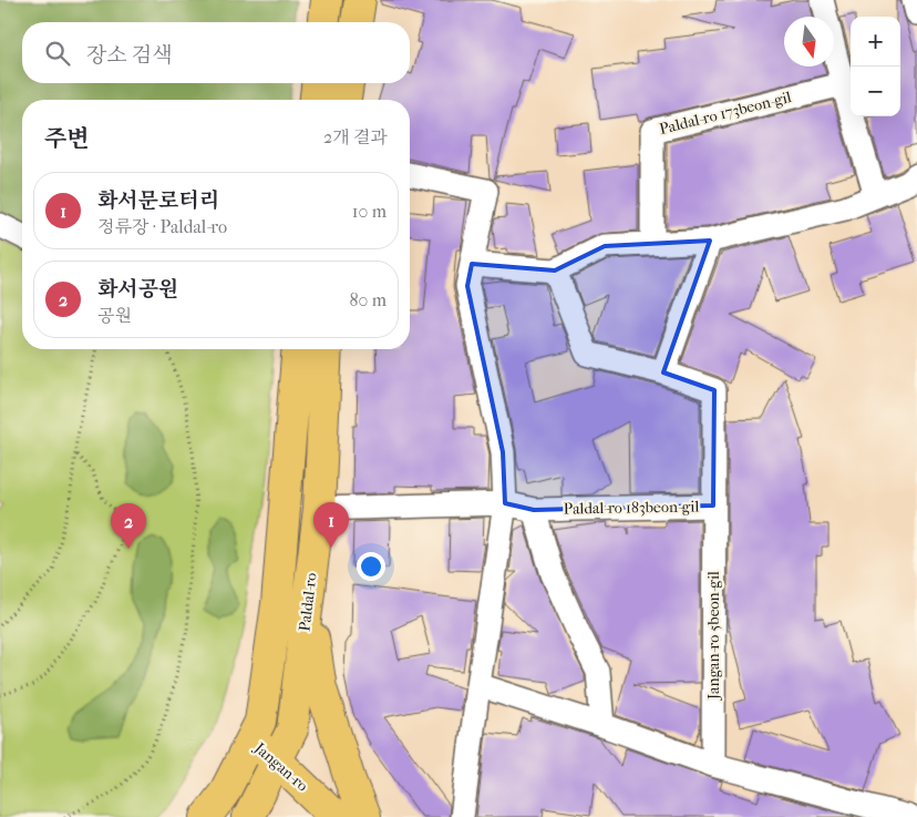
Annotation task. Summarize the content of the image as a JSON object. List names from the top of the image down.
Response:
{
  "streets": {
    "main road": ["Paldal-ro", "Jangan-ro"],
    "street": ["Paldal-ro 173beon-gil", "Paldal-ro 183beon-gil", "Jangan-ro 5beon-gil"]
  },
  "crossings": [
    ["Paldal-ro 183beon-gil", "Paldal-ro"],
    ["Paldal-ro 183beon-gil", "Jangan-ro 5beon-gil"],
    ["Paldal-ro", "Jangan-ro"]
  ],
  "north": "bottom",
  "page": {
    "map_buttons": ["+", "−"],
    "search": "장소 검색",
    "heading": ["주변", "2개 결과"],
    "list": [
      {
        "mark": "1",
        "name": "화서문로터리",
        "note": "정류장 · Paldal-ro",
        "value": "10 m"
      },
      {
        "mark": "2",
        "name": "화서공원",
        "note": "공원",
        "value": "80 m"
      }
    ],
    "pins": ["1", "2"]
  }
}
